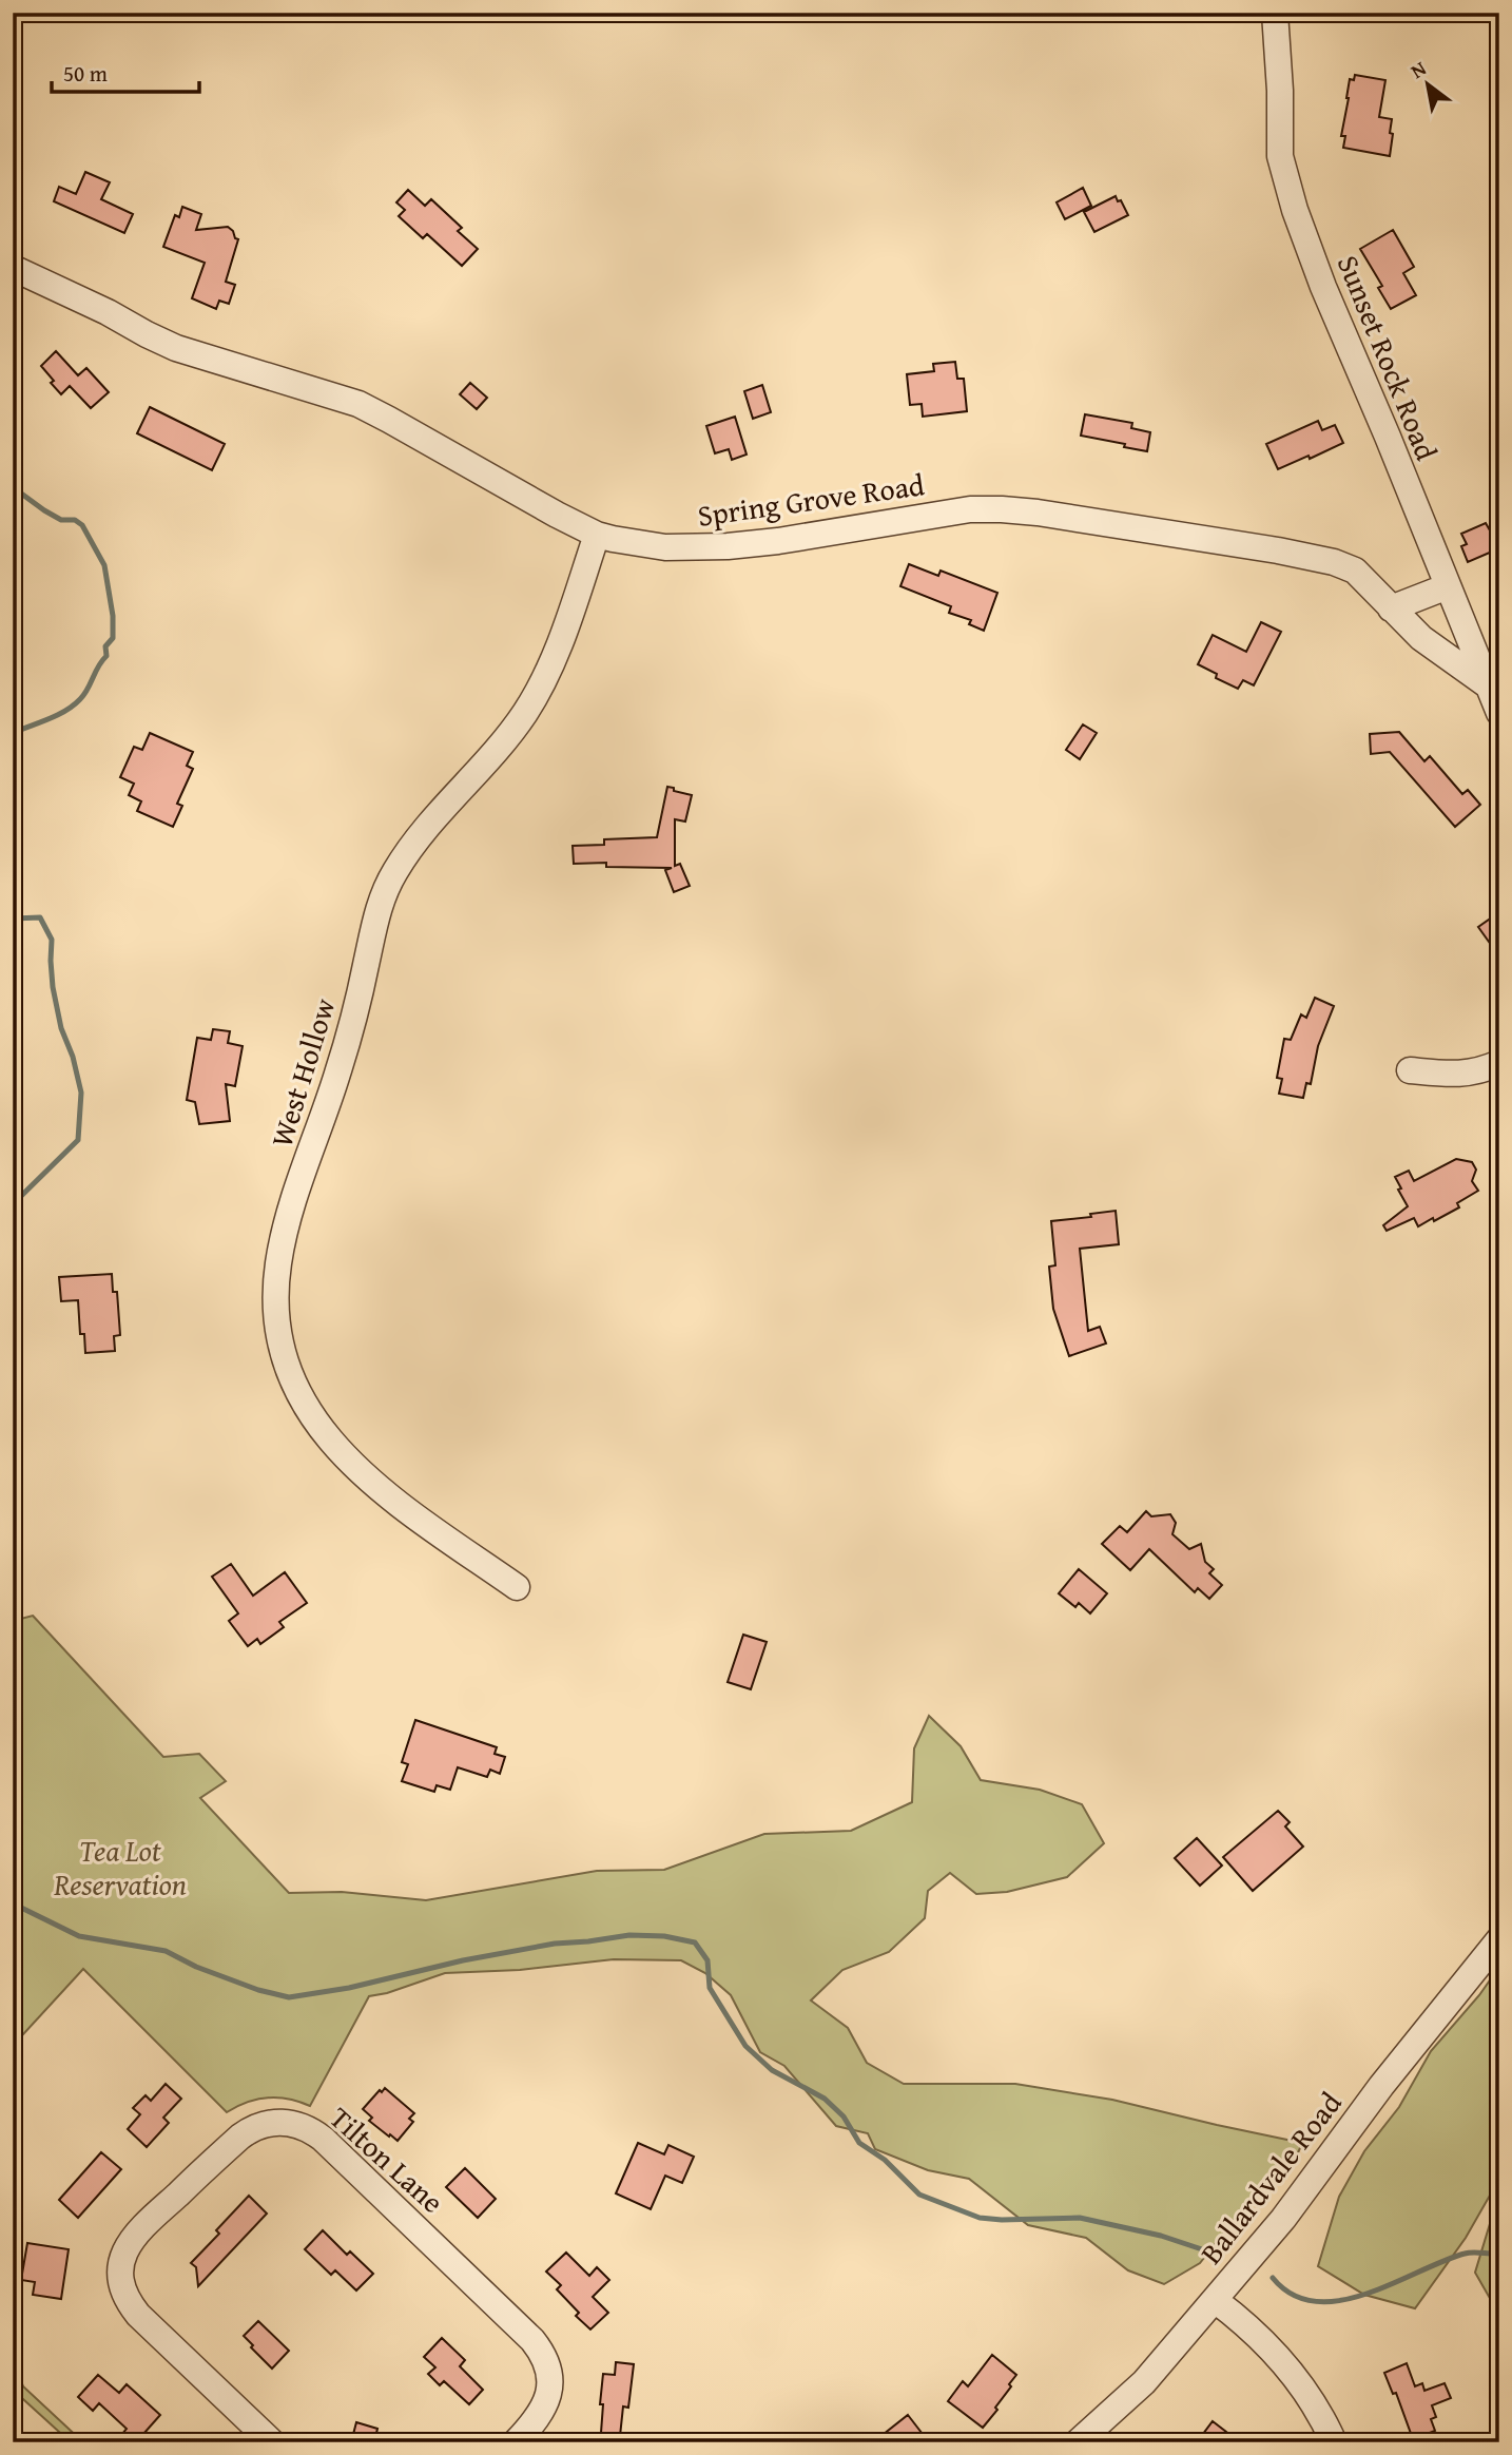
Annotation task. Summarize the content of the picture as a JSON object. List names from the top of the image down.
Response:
{
  "streets": {
    "street": [
      "Sunset Rock Road",
      "Spring Grove Road",
      "West Hollow",
      "Tilton Lane",
      "Ballardvale Road"
    ]
  },
  "crossings": [
    ["Sunset Rock Road", "Spring Grove Road"],
    ["Spring Grove Road", "West Hollow"]
  ],
  "parks": ["Tea Lot Reservation"],
  "scale_bar": "50 m",
  "north": "top left"
}
